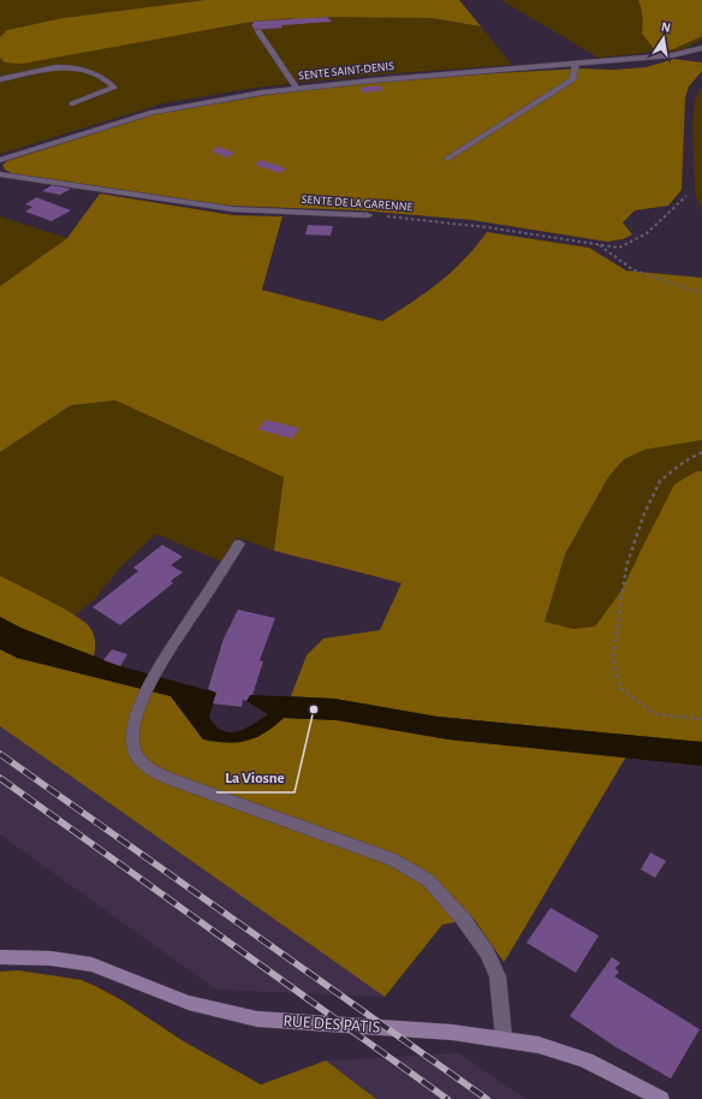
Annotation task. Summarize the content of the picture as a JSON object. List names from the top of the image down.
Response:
{
  "streets": {
    "main road": ["RUE DES PATIS"],
    "street": ["SENTE SAINT-DENIS", "SENTE DE LA GARENNE"]
  },
  "places": ["La Viosne"],
  "north": "top"
}
